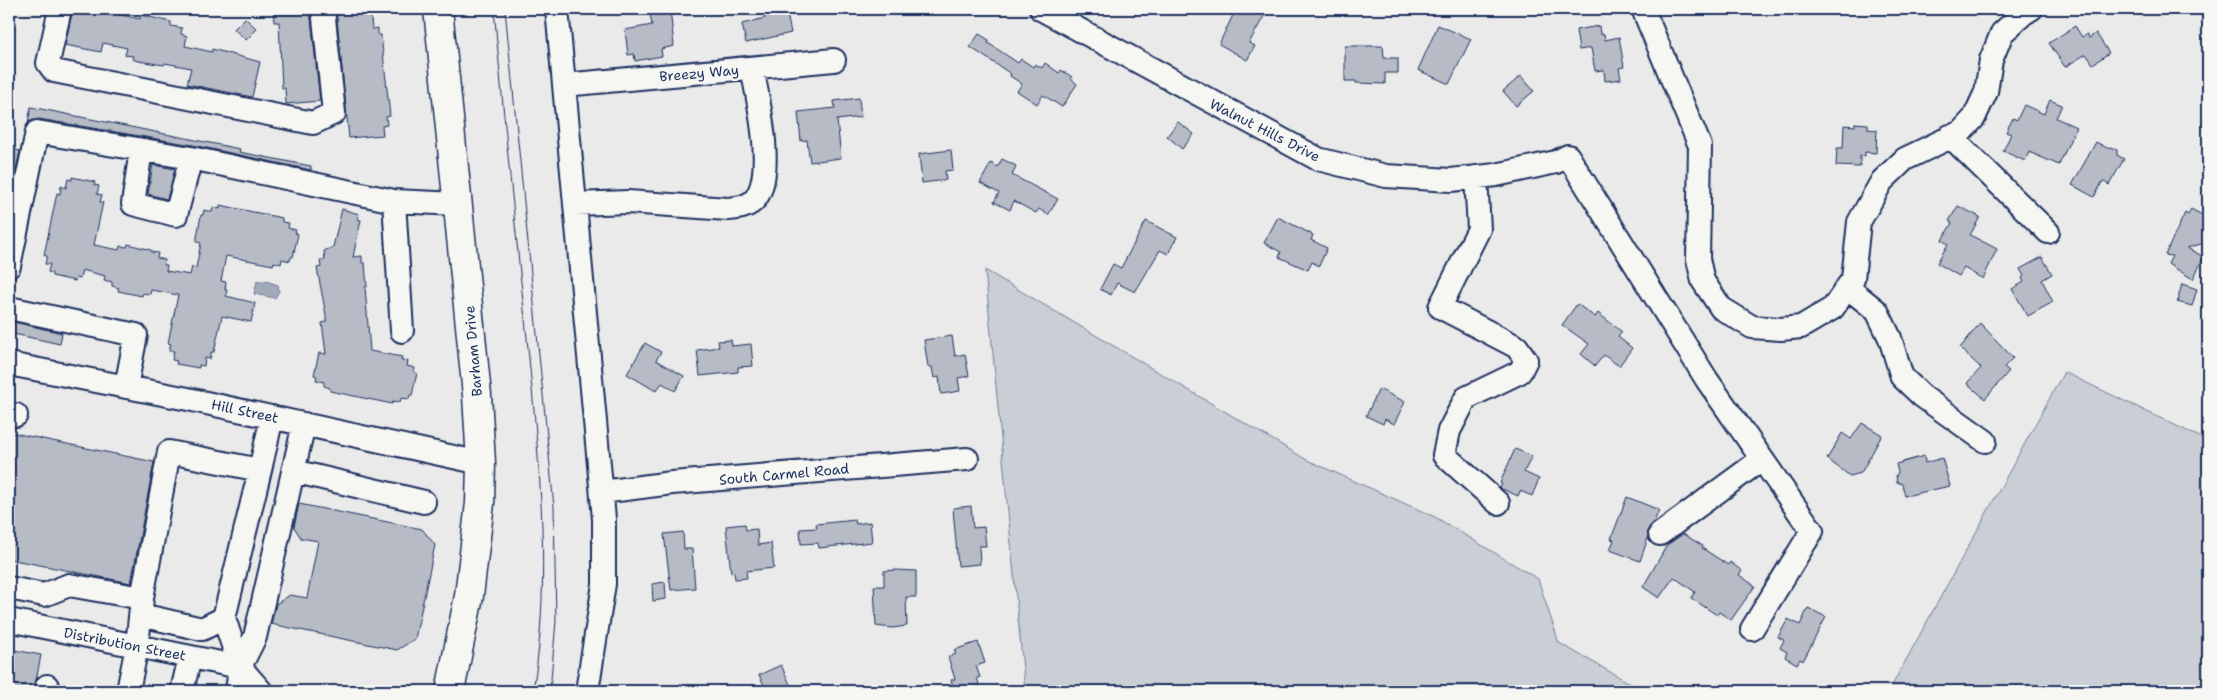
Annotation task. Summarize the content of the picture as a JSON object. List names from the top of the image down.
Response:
{
  "streets": {
    "main road": ["Barham Drive"],
    "street": [
      "Breezy Way",
      "Walnut Hills Drive",
      "Hill Street",
      "South Carmel Road",
      "Distribution Street"
    ]
  },
  "crossings": [
    ["Barham Drive", "Hill Street"]
  ]
}
